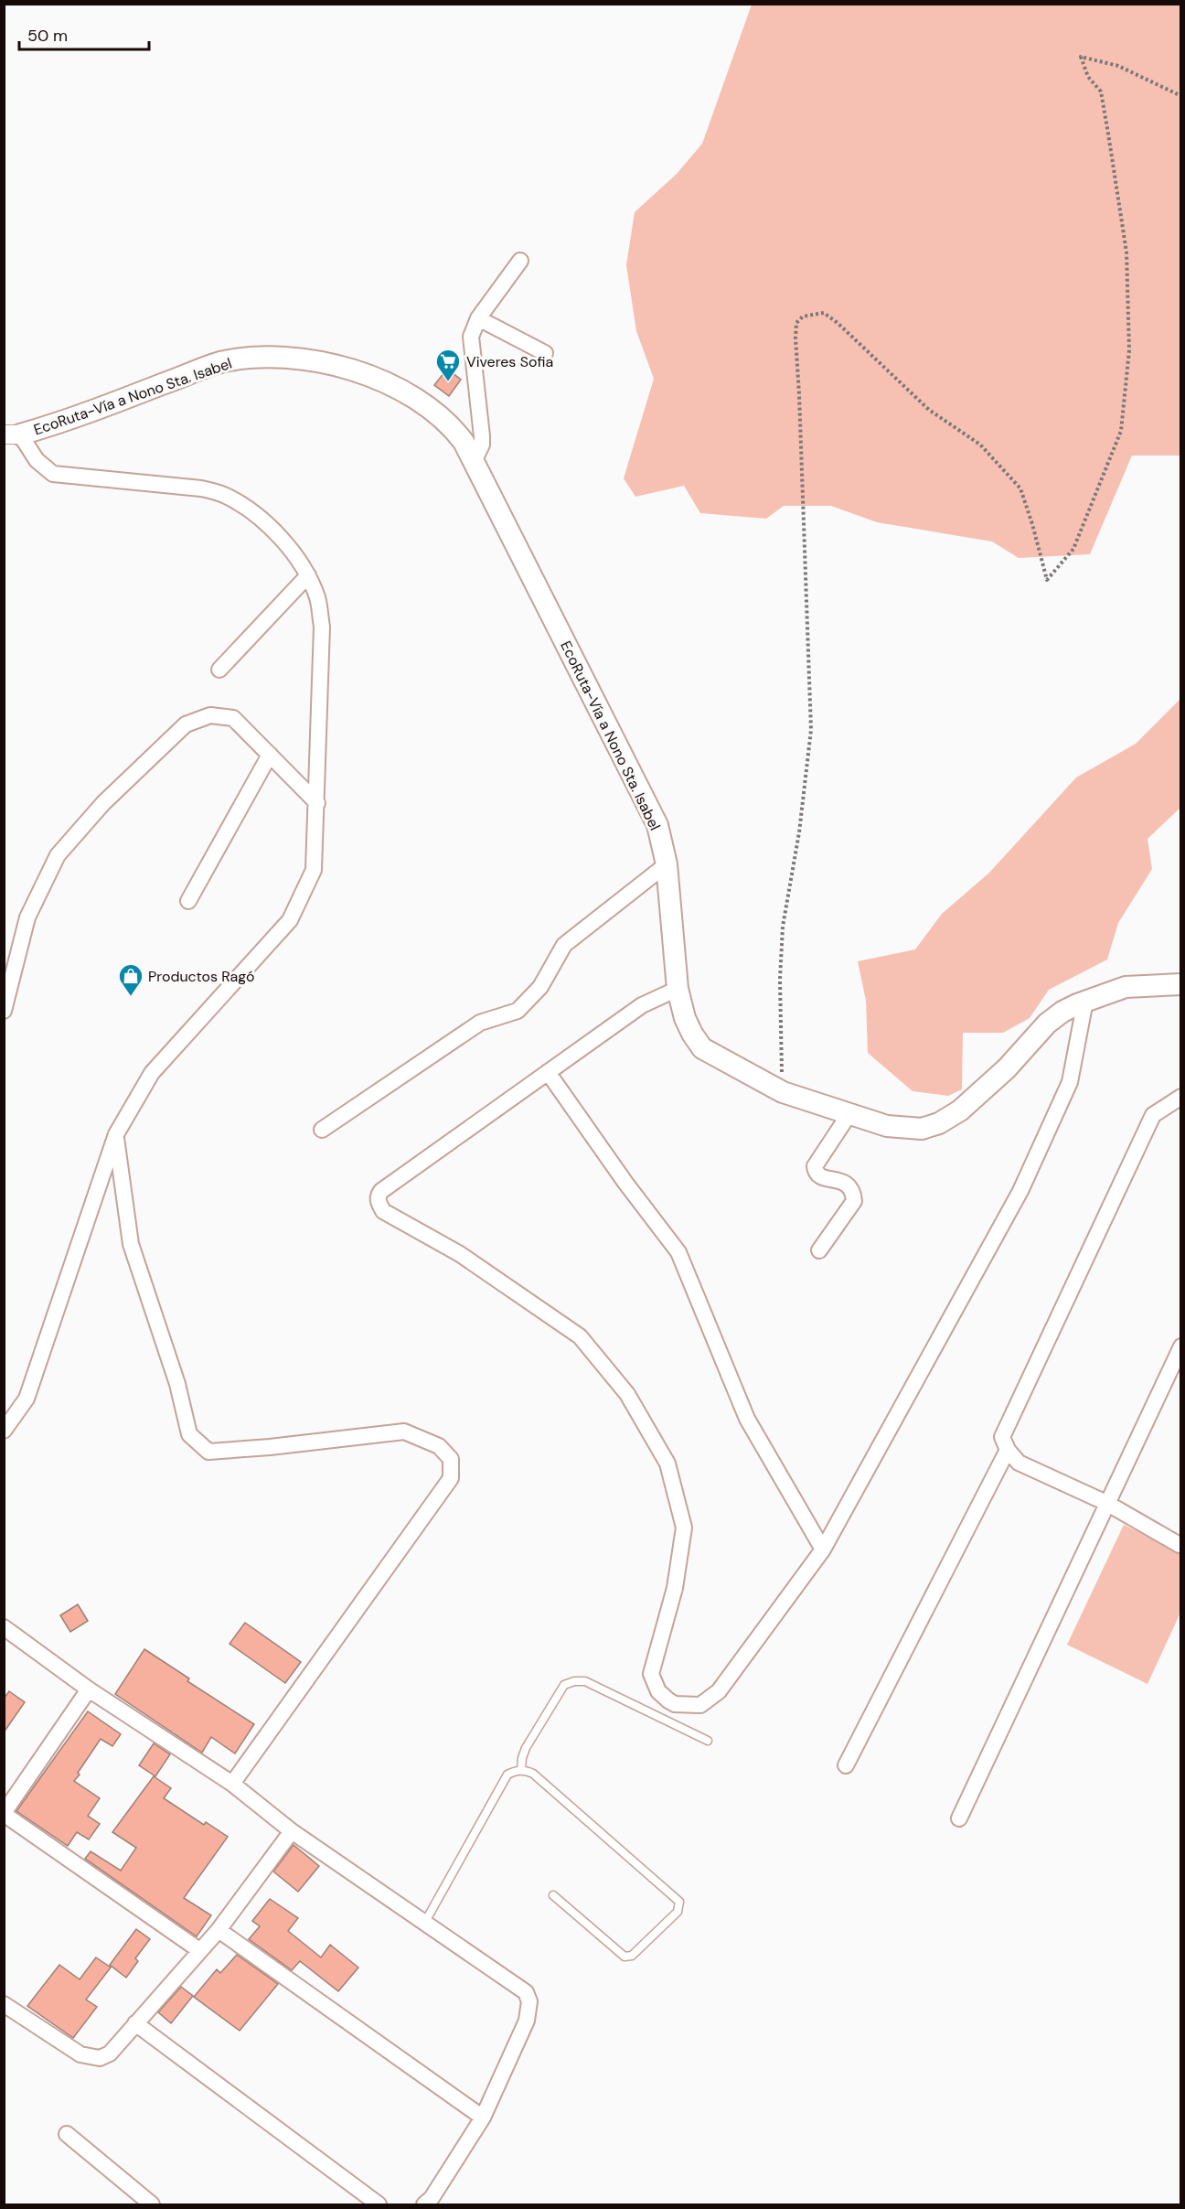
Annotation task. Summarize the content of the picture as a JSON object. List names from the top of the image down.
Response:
{
  "streets": {
    "main road": ["EcoRuta-Vía a Nono Sta. Isabel"]
  },
  "places": {
    "supermarket": ["Viveres Sofia"],
    "shop": ["Productos Ragó"]
  },
  "scale_bar": "50 m"
}
